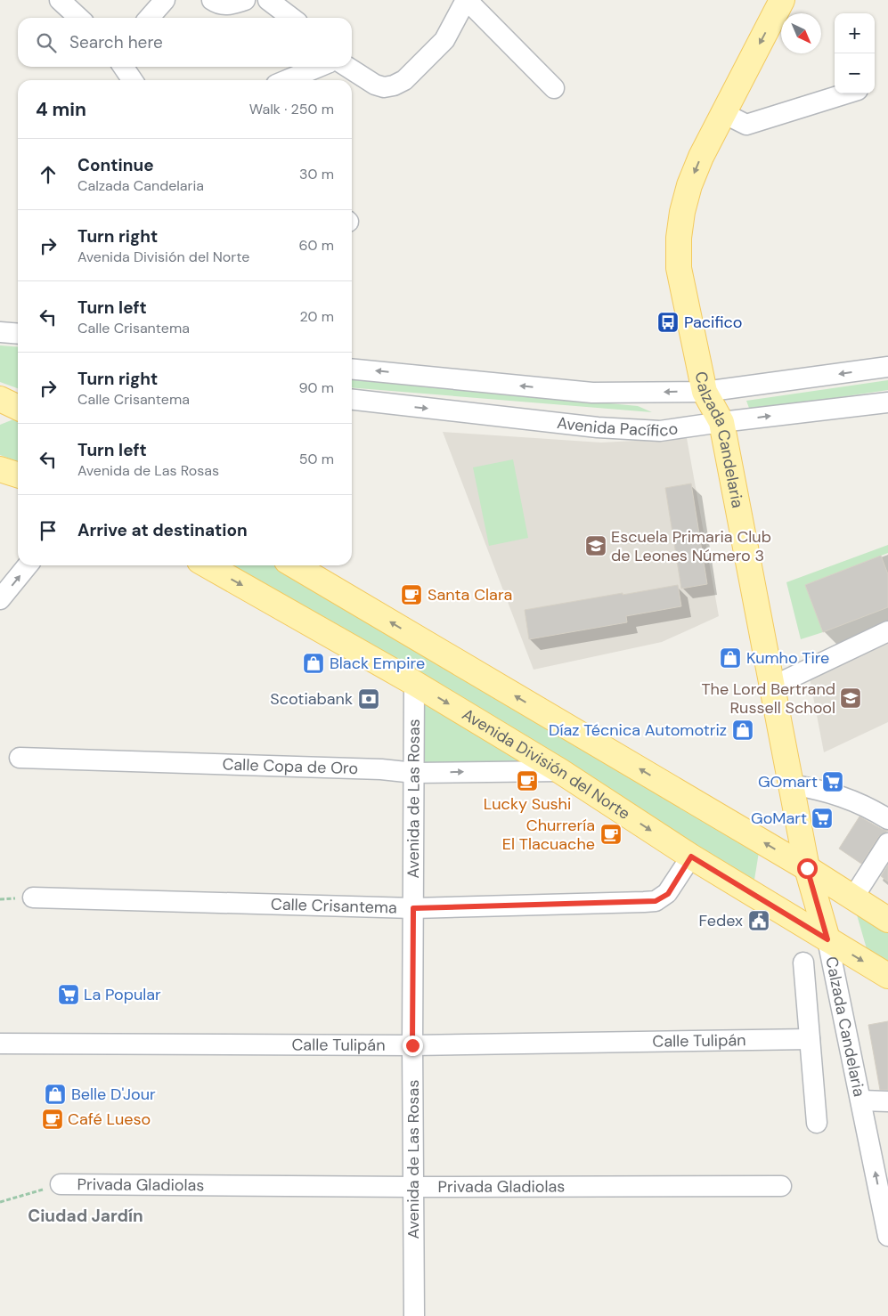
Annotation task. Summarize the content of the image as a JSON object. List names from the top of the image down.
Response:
{
  "streets": {
    "main road": ["Calzada Candelaria", "Avenida División del Norte"],
    "street": [
      "Avenida Pacífico",
      "Calle Copa de Oro",
      "Avenida de Las Rosas",
      "Calle Crisantema",
      "Calle Tulipán",
      "Privada Gladiolas"
    ]
  },
  "crossings": [
    ["Avenida Pacífico", "Calzada Candelaria"],
    ["Calzada Candelaria", "Avenida División del Norte"],
    ["Avenida División del Norte", "Calle Copa de Oro"],
    ["Avenida División del Norte", "Avenida de Las Rosas"],
    ["Avenida División del Norte", "Calle Crisantema"],
    ["Calle Copa de Oro", "Avenida de Las Rosas"],
    ["Avenida de Las Rosas", "Calle Crisantema"],
    ["Avenida de Las Rosas", "Calle Tulipán"],
    ["Avenida de Las Rosas", "Privada Gladiolas"]
  ],
  "districts": ["Ciudad Jardín"],
  "places": {
    "bus stop": ["Pacifico"],
    "school or university": ["Escuela Primaria Club de Leones Número 3", "The Lord Bertrand Russell School"],
    "cafe": [
      "Santa Clara",
      "Lucky Sushi",
      "Churrería El Tlacuache",
      "Café Lueso"
    ],
    "shop": [
      "Kumho Tire",
      "Black Empire",
      "Díaz Técnica Automotriz",
      "Belle D'Jour"
    ],
    "bank": ["Scotiabank"],
    "supermarket": ["GOmart", "GoMart", "La Popular"],
    "public building": ["Fedex"]
  },
  "north": "bottom right",
  "page": {
    "map_buttons": ["+", "−"],
    "search": "Search here",
    "heading": ["4 min", "Walk · 250 m"],
    "list": [
      ["Continue", "Calzada Candelaria", "30 m"],
      ["Turn right", "Avenida División del Norte", "60 m"],
      ["Turn left", "Calle Crisantema", "20 m"],
      ["Turn right", "Calle Crisantema", "90 m"],
      ["Turn left", "Avenida de Las Rosas", "50 m"],
      "Arrive at destination"
    ]
  }
}
